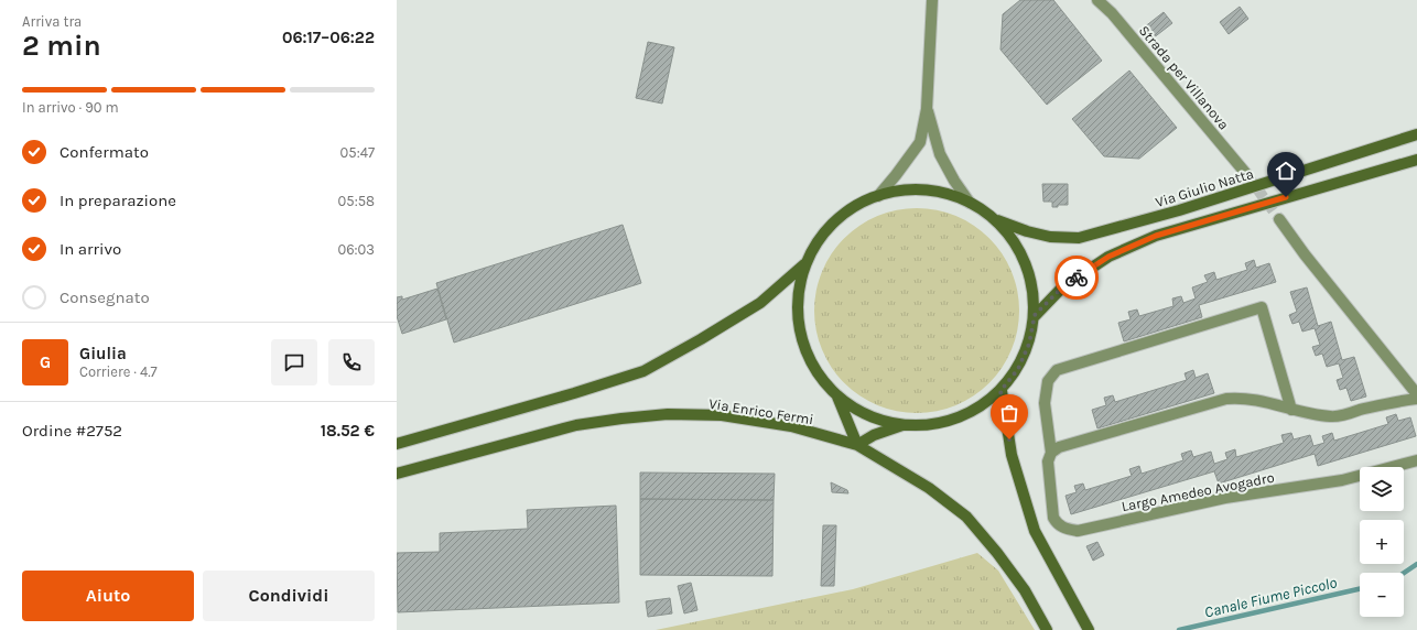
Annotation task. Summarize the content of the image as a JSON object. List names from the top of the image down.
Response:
{
  "streets": {
    "main road": ["Via Giulio Natta", "Via Enrico Fermi"],
    "street": ["Strada per Villanova", "Largo Amedeo Avogadro"]
  },
  "water": ["Canale Fiume Piccolo"],
  "page": {
    "heading": ["2 min", "Arriva tra", "06:17–06:22"],
    "panel": [
      "Giulia",
      "Corriere · 4.7",
      "Ordine #2752",
      "18.52 €"
    ],
    "bar": "In arrivo · 90 m",
    "list": [
      ["Confermato", "05:47"],
      ["In preparazione", "05:58"],
      ["In arrivo", "06:03"],
      "Consegnato"
    ],
    "round": "G",
    "map_buttons": ["+", "−"],
    "buttons": ["Aiuto", "Condividi"]
  }
}
